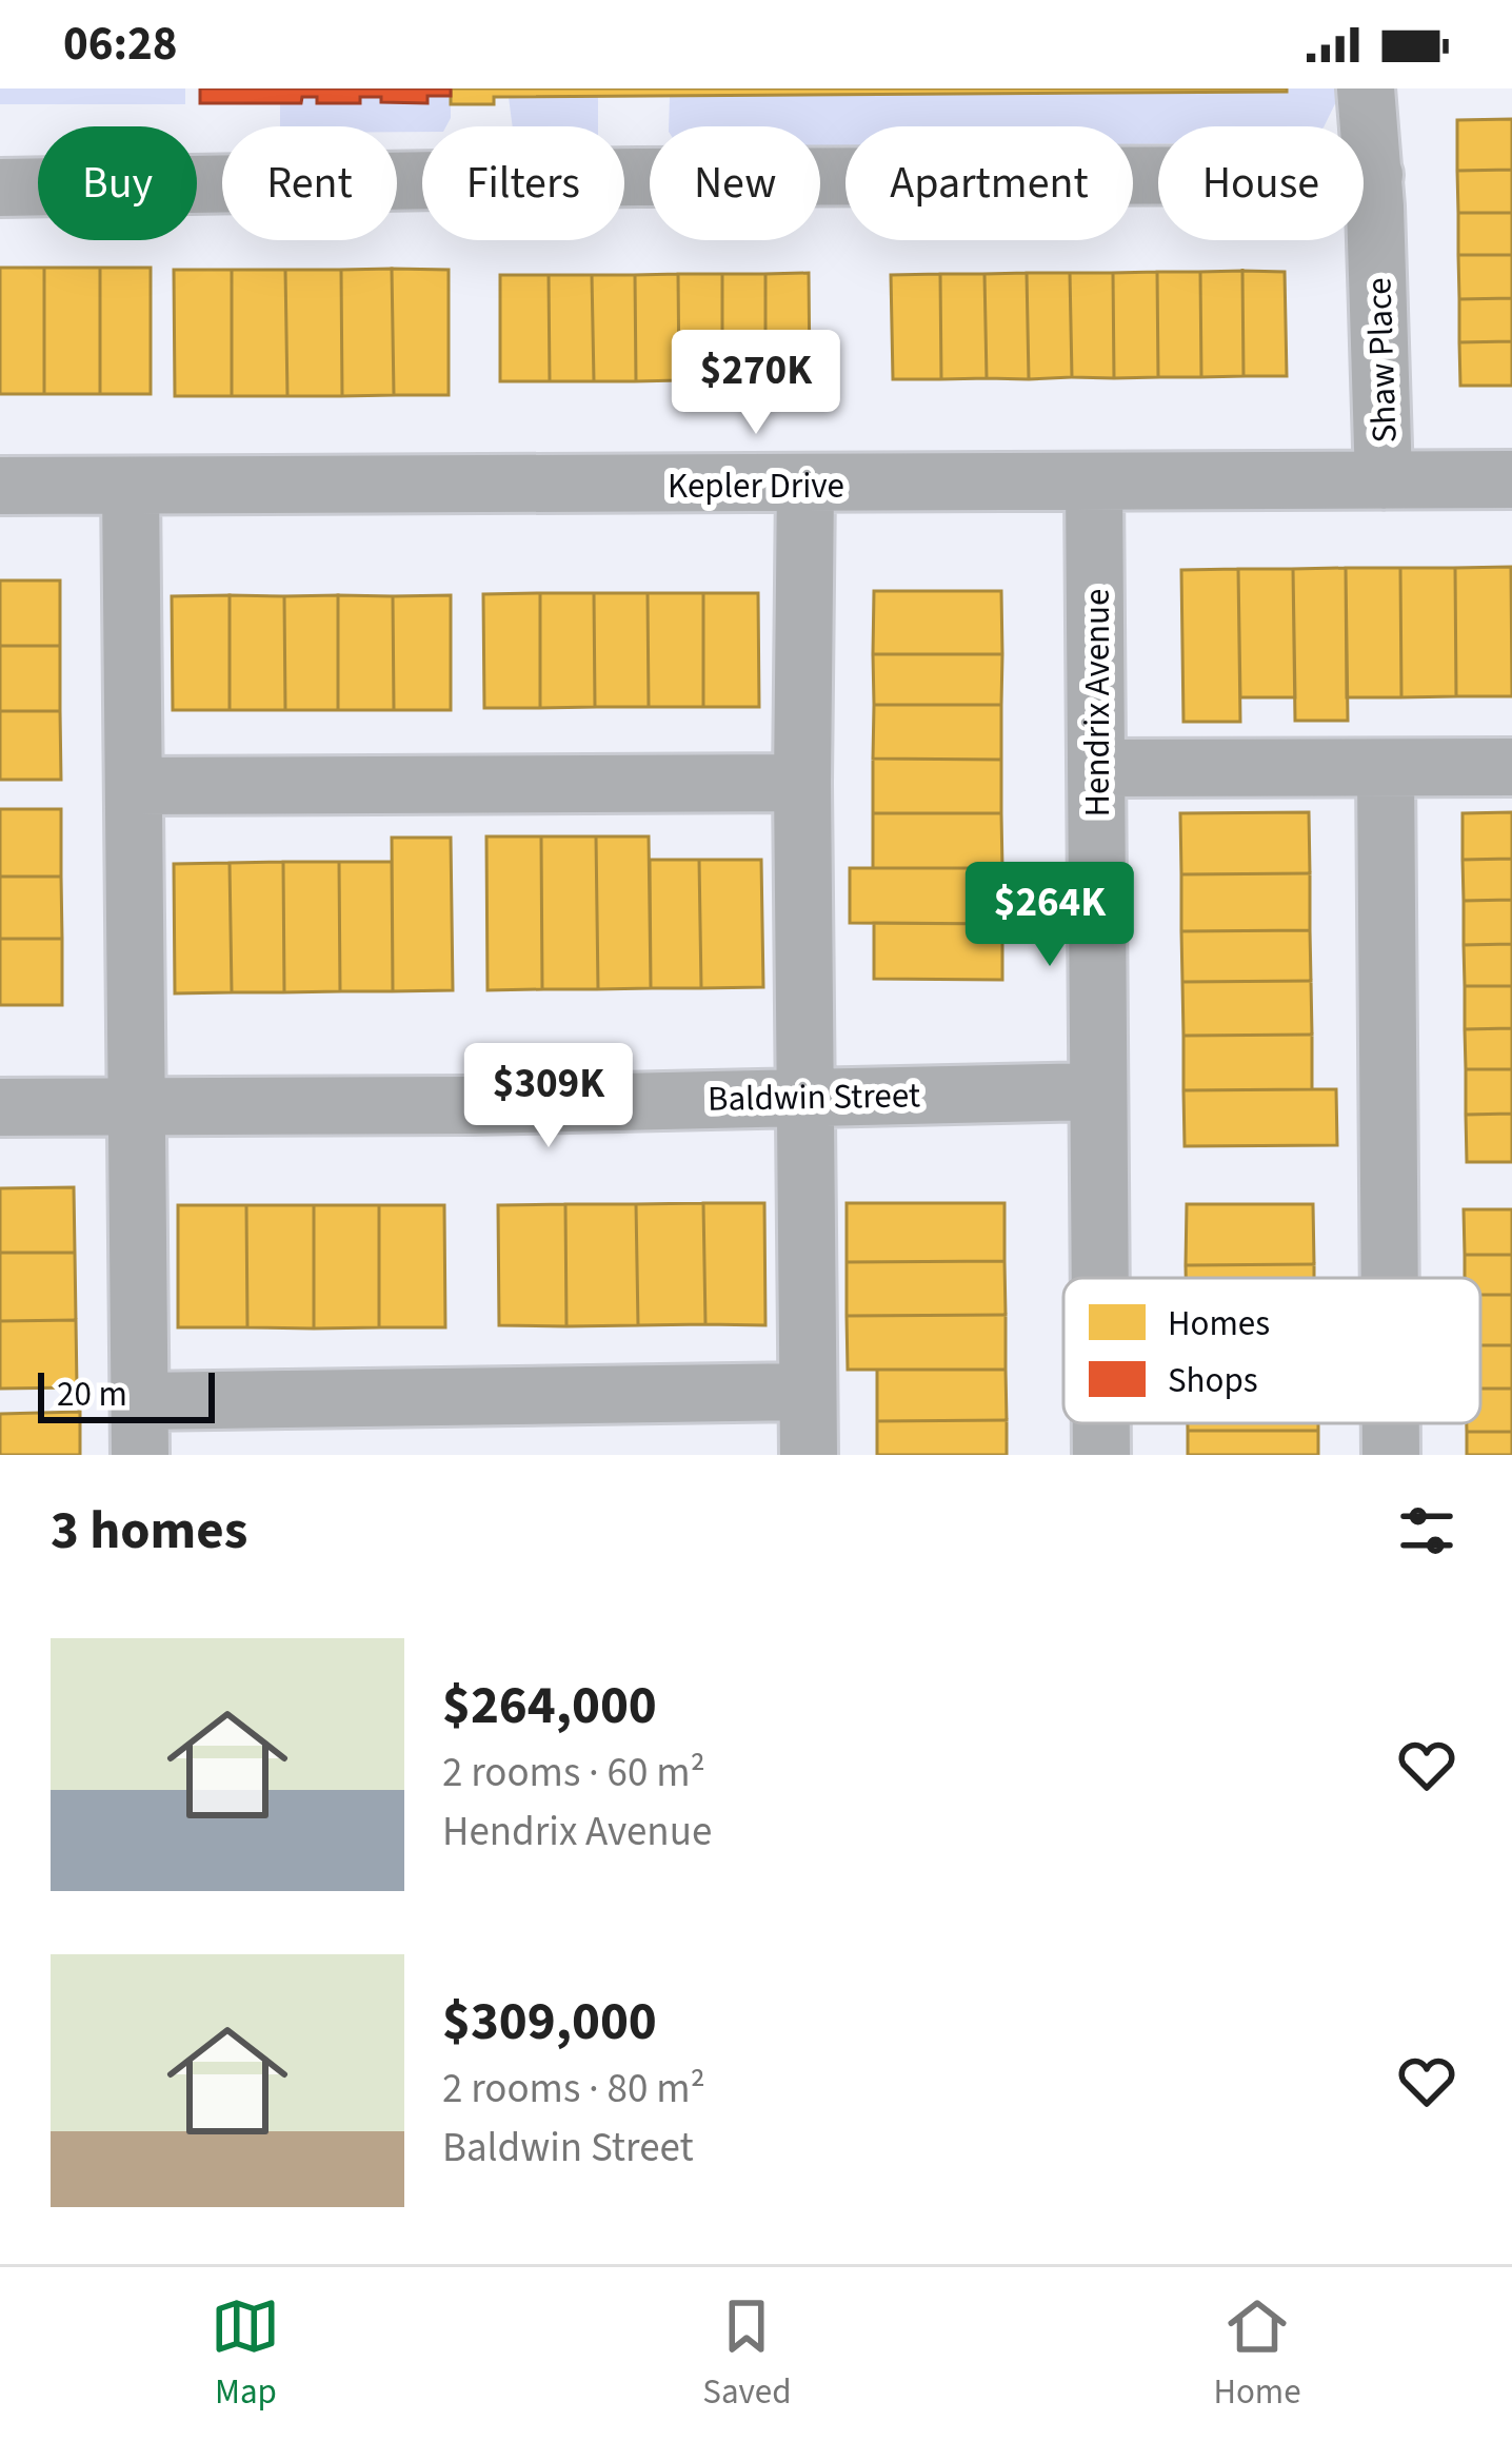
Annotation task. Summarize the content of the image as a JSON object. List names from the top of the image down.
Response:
{
  "streets": {
    "street": [
      "Shaw Place",
      "Kepler Drive",
      "Hendrix Avenue",
      "Baldwin Street"
    ]
  },
  "crossings": [
    ["Shaw Place", "Kepler Drive"],
    ["Kepler Drive", "Hendrix Avenue"],
    ["Hendrix Avenue", "Baldwin Street"]
  ],
  "legend": ["Homes", "Shops"],
  "scale_bar": "20 m",
  "page": {
    "status": "06:28",
    "chip": [
      "Buy",
      "Rent",
      "Filters",
      "New",
      "Apartment",
      "House"
    ],
    "price": ["$270K", "$264K", "$309K"],
    "scale": "20 m",
    "heading": "3 homes",
    "list": [
      {
        "name": "$264,000",
        "note": "2 rooms · 60 m² · Hendrix Avenue"
      },
      {
        "name": "$309,000",
        "note": "2 rooms · 80 m² · Baldwin Street"
      }
    ],
    "tabs": ["Map", "Saved", "Home"]
  }
}
